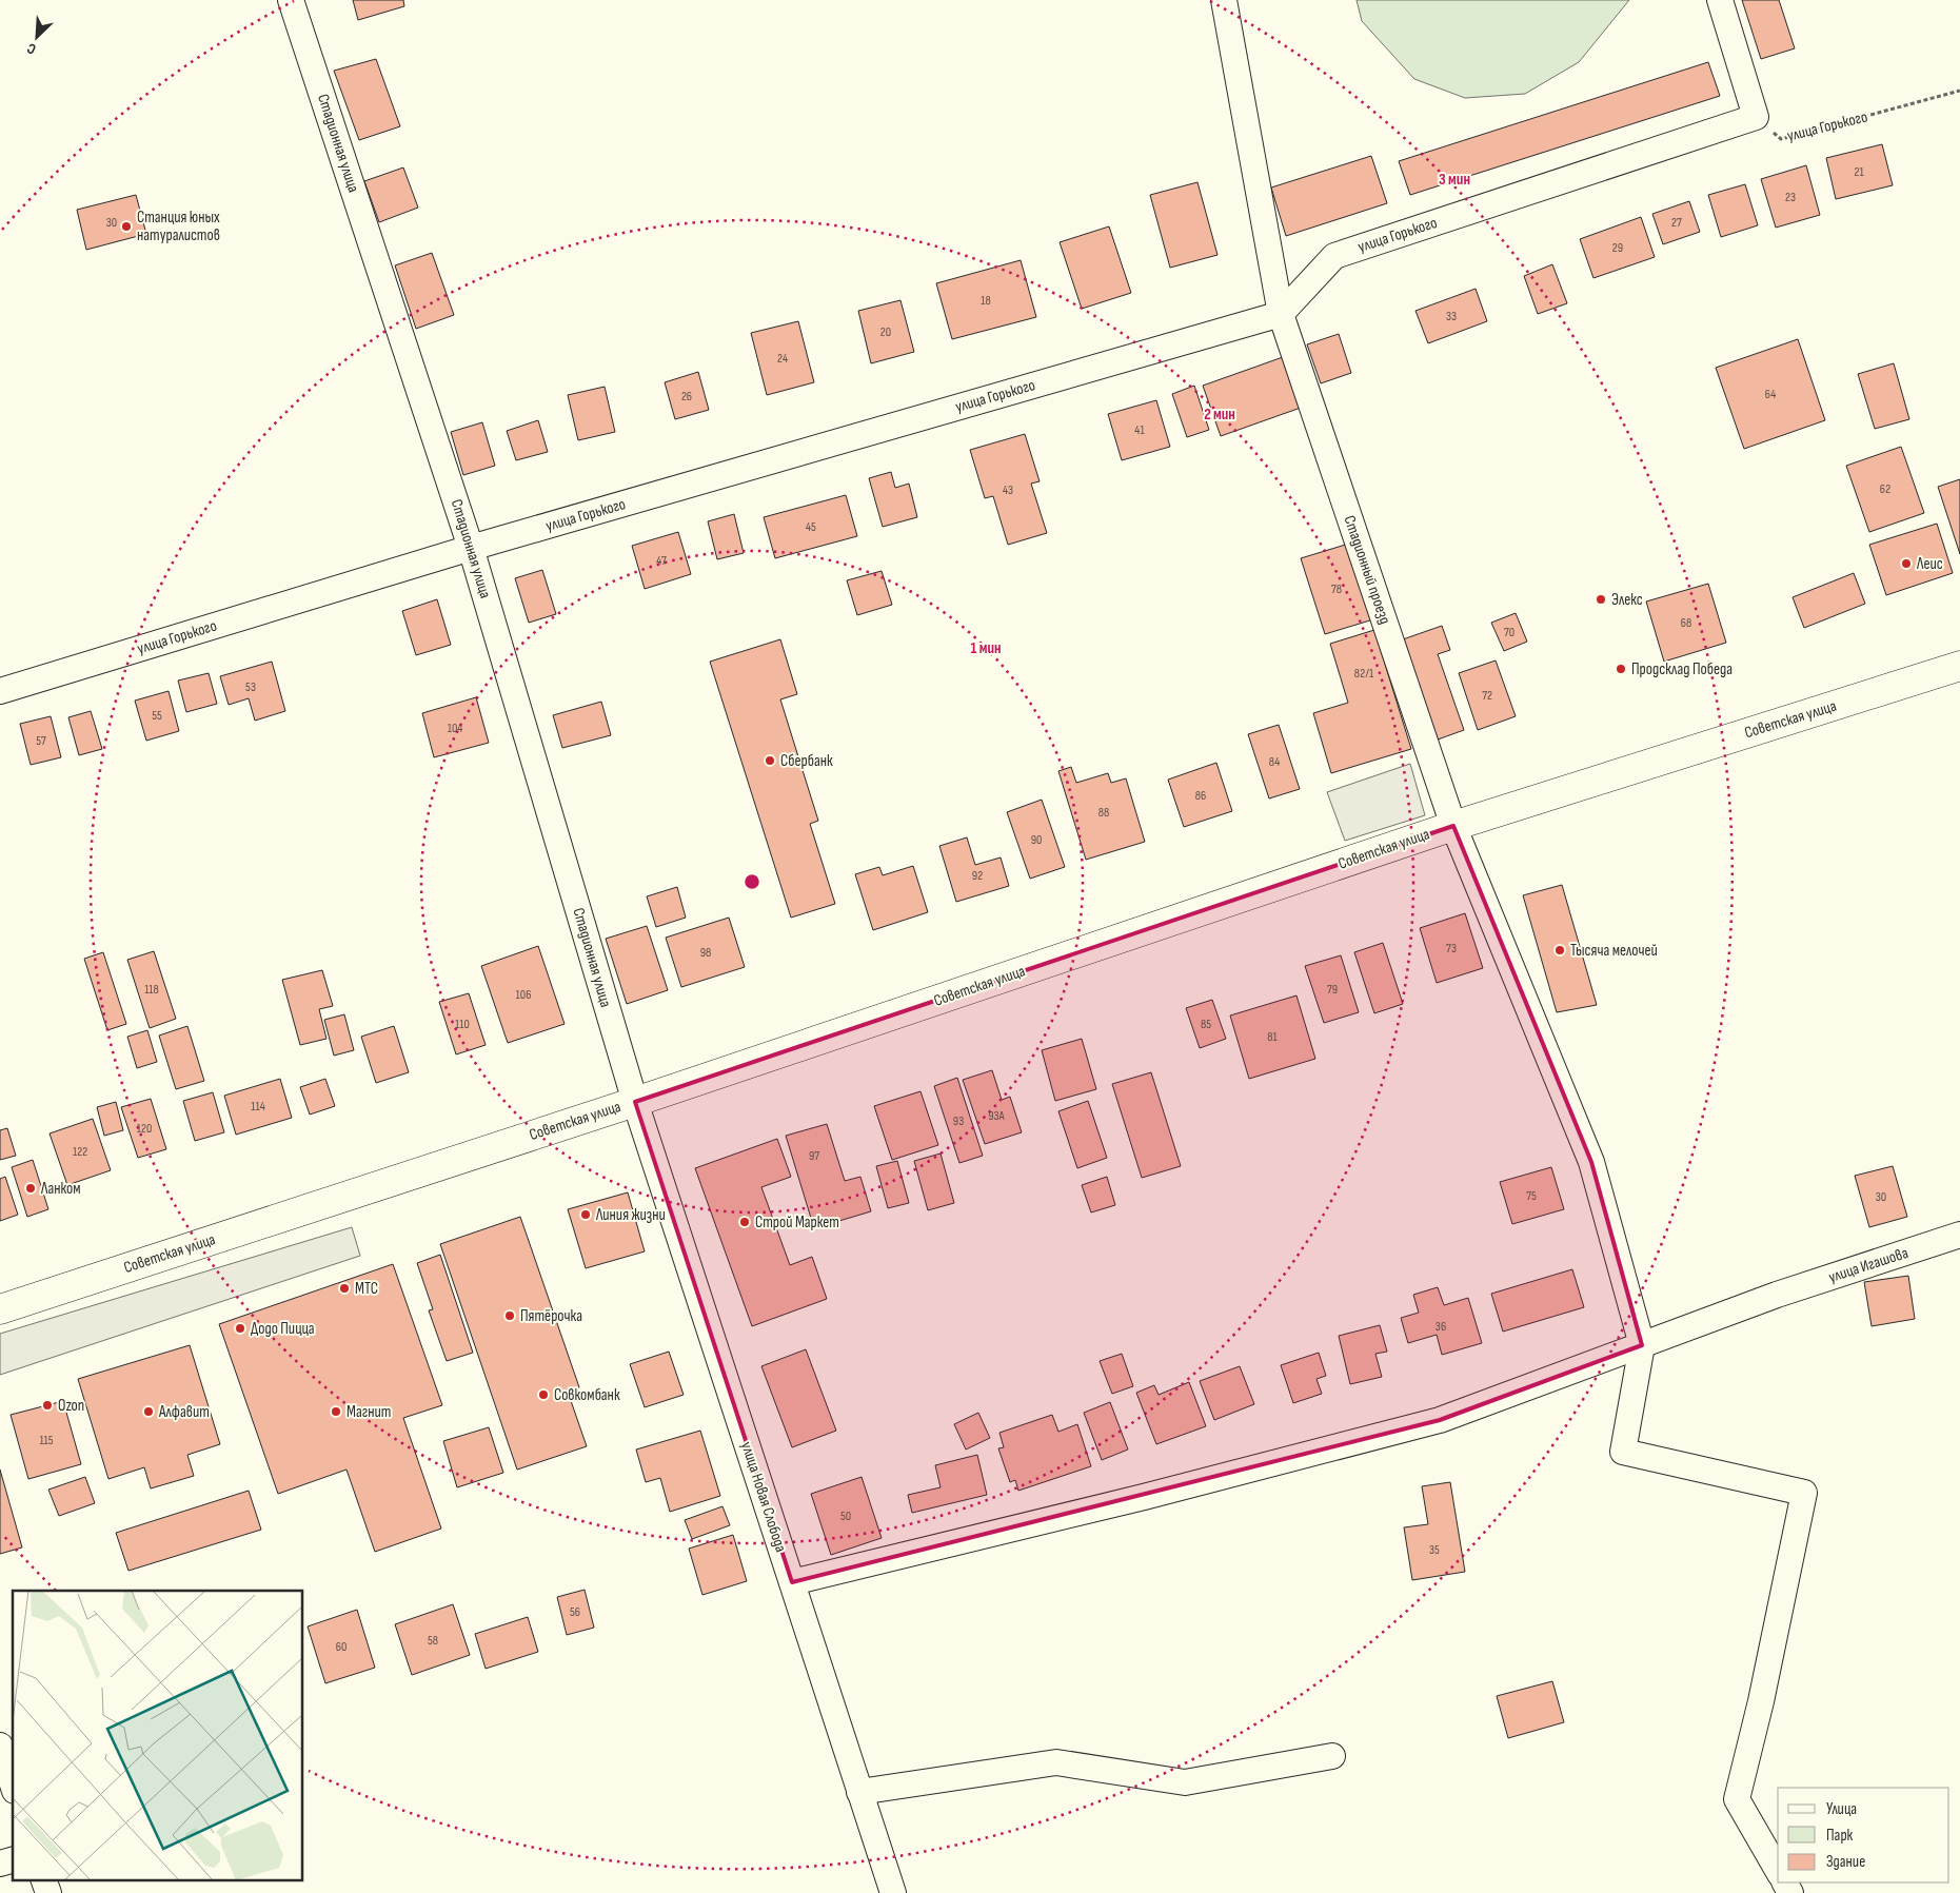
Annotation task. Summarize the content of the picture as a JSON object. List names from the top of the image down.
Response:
{
  "streets": {
    "main road": ["Советская улица"],
    "street": [
      "улица Горького",
      "Стадионная улица",
      "Стадионный проезд",
      "улица Игашова",
      "улица Новая Слобода"
    ]
  },
  "crossings": [
    ["улица Горького", "Стадионная улица"],
    ["улица Горького", "Стадионный проезд"],
    ["Стадионная улица", "Советская улица"],
    ["Стадионная улица", "улица Новая Слобода"],
    ["Стадионный проезд", "Советская улица"],
    ["Стадионный проезд", "улица Игашова"],
    ["Советская улица", "улица Новая Слобода"],
    ["улица Игашова", "улица Новая Слобода"]
  ],
  "places": [
    "Станция юных натуралистов",
    "Леис",
    "Элекс",
    "Продсклад Победа",
    "Сбербанк",
    "Тысяча мелочей",
    "Ланком",
    "Линия жизни",
    "Строй Маркет",
    "МТС",
    "Пятёрочка",
    "Додо Пицца",
    "Совкомбанк",
    "Ozon",
    "Алфавит",
    "Магнит"
  ],
  "house_numbers": [
    "21",
    "23",
    "30",
    "27",
    "29",
    "18",
    "33",
    "20",
    "24",
    "64",
    "26",
    "41",
    "62",
    "43",
    "45",
    "47",
    "78",
    "68",
    "70",
    "82/1",
    "53",
    "72",
    "55",
    "104",
    "57",
    "84",
    "86",
    "88",
    "90",
    "92",
    "73",
    "98",
    "118",
    "79",
    "106",
    "110",
    "85",
    "81",
    "114",
    "93А",
    "93",
    "120",
    "122",
    "97",
    "75",
    "30",
    "36",
    "115",
    "50",
    "35",
    "56",
    "58",
    "60"
  ],
  "legend": ["Улица", "Парк", "Здание"],
  "north": "bottom left",
  "rings": ["3 мин", "2 мин", "1 мин"]
}
